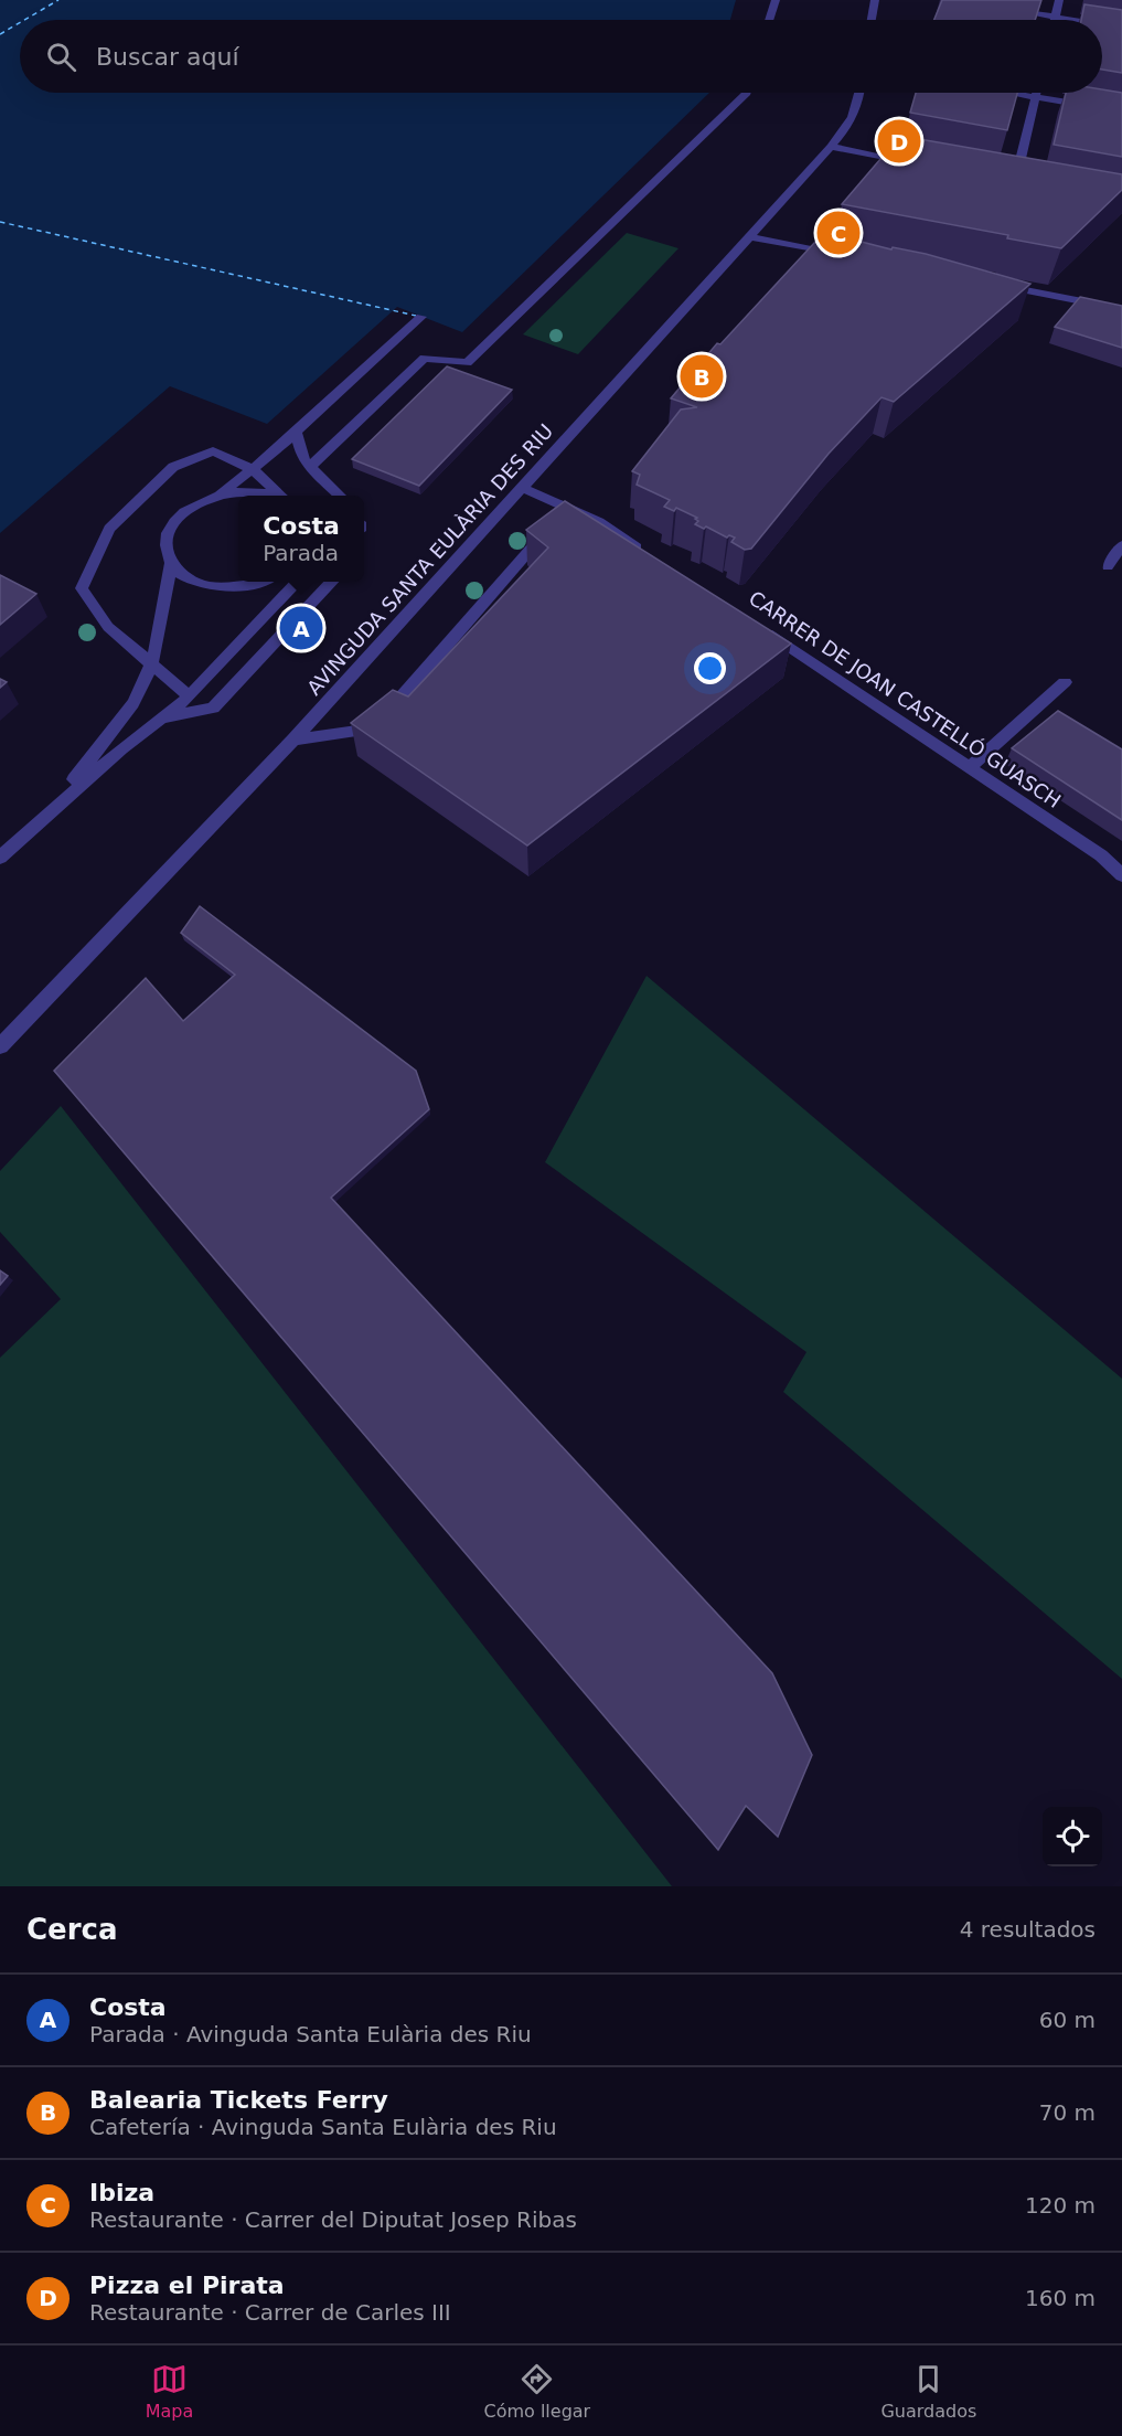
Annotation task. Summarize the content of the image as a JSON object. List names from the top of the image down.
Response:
{
  "streets": {
    "street": ["AVINGUDA SANTA EULÀRIA DES RIU", "CARRER DE JOAN CASTELLÓ GUASCH"]
  },
  "page": {
    "search": "Buscar aquí",
    "pins": [
      "D",
      "C",
      "B",
      "A"
    ],
    "popup": ["Costa", "Parada"],
    "heading": ["Cerca", "4 resultados"],
    "list": [
      {
        "mark": "A",
        "name": "Costa",
        "note": "Parada · Avinguda Santa Eulària des Riu",
        "value": "60 m"
      },
      {
        "mark": "B",
        "name": "Balearia Tickets Ferry",
        "note": "Cafetería · Avinguda Santa Eulària des Riu",
        "value": "70 m"
      },
      {
        "mark": "C",
        "name": "Ibiza",
        "note": "Restaurante · Carrer del Diputat Josep Ribas",
        "value": "120 m"
      },
      {
        "mark": "D",
        "name": "Pizza el Pirata",
        "note": "Restaurante · Carrer de Carles III",
        "value": "160 m"
      }
    ],
    "nav": ["Mapa", "Cómo llegar", "Guardados"]
  }
}
